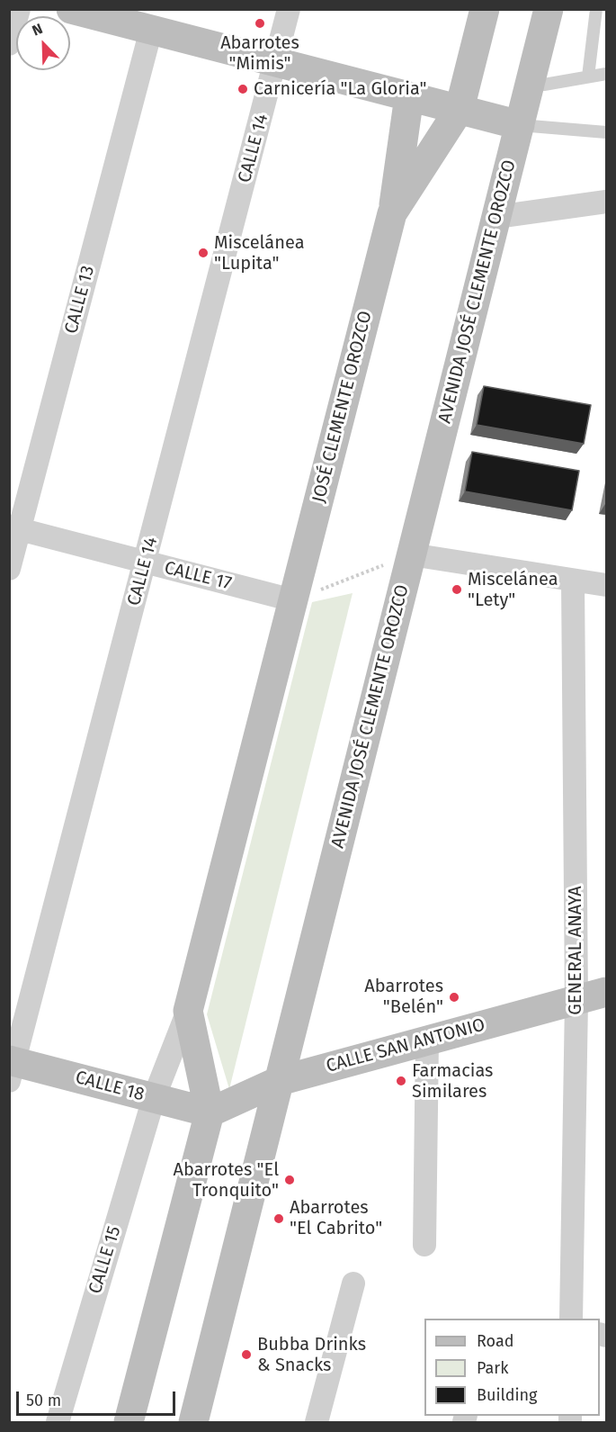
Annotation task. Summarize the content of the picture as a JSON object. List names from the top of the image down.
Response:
{
  "streets": {
    "street": [
      "CALLE 14",
      "AVENIDA JOSÉ CLEMENTE OROZCO",
      "CALLE 13",
      "JOSÉ CLEMENTE OROZCO",
      "CALLE 17",
      "GENERAL ANAYA",
      "CALLE SAN ANTONIO",
      "CALLE 18",
      "CALLE 15"
    ]
  },
  "crossings": [
    ["CALLE 14", "CALLE 17"],
    ["CALLE 14", "CALLE 18"],
    ["AVENIDA JOSÉ CLEMENTE OROZCO", "CALLE SAN ANTONIO"],
    ["CALLE 13", "CALLE 17"],
    ["JOSÉ CLEMENTE OROZCO", "CALLE 17"],
    ["GENERAL ANAYA", "CALLE SAN ANTONIO"],
    ["CALLE SAN ANTONIO", "CALLE 18"],
    ["CALLE 18", "CALLE 15"]
  ],
  "places": [
    "Abarrotes \"Mimis\"",
    "Carnicería \"La Gloria\"",
    "Miscelánea \"Lupita\"",
    "Miscelánea \"Lety\"",
    "Abarrotes \"Belén\"",
    "Farmacias Similares",
    "Abarrotes \"El Tronquito\"",
    "Abarrotes \"El Cabrito\"",
    "Bubba Drinks & Snacks"
  ],
  "legend": ["Road", "Park", "Building"],
  "scale_bar": "50 m",
  "north": "top left"
}
